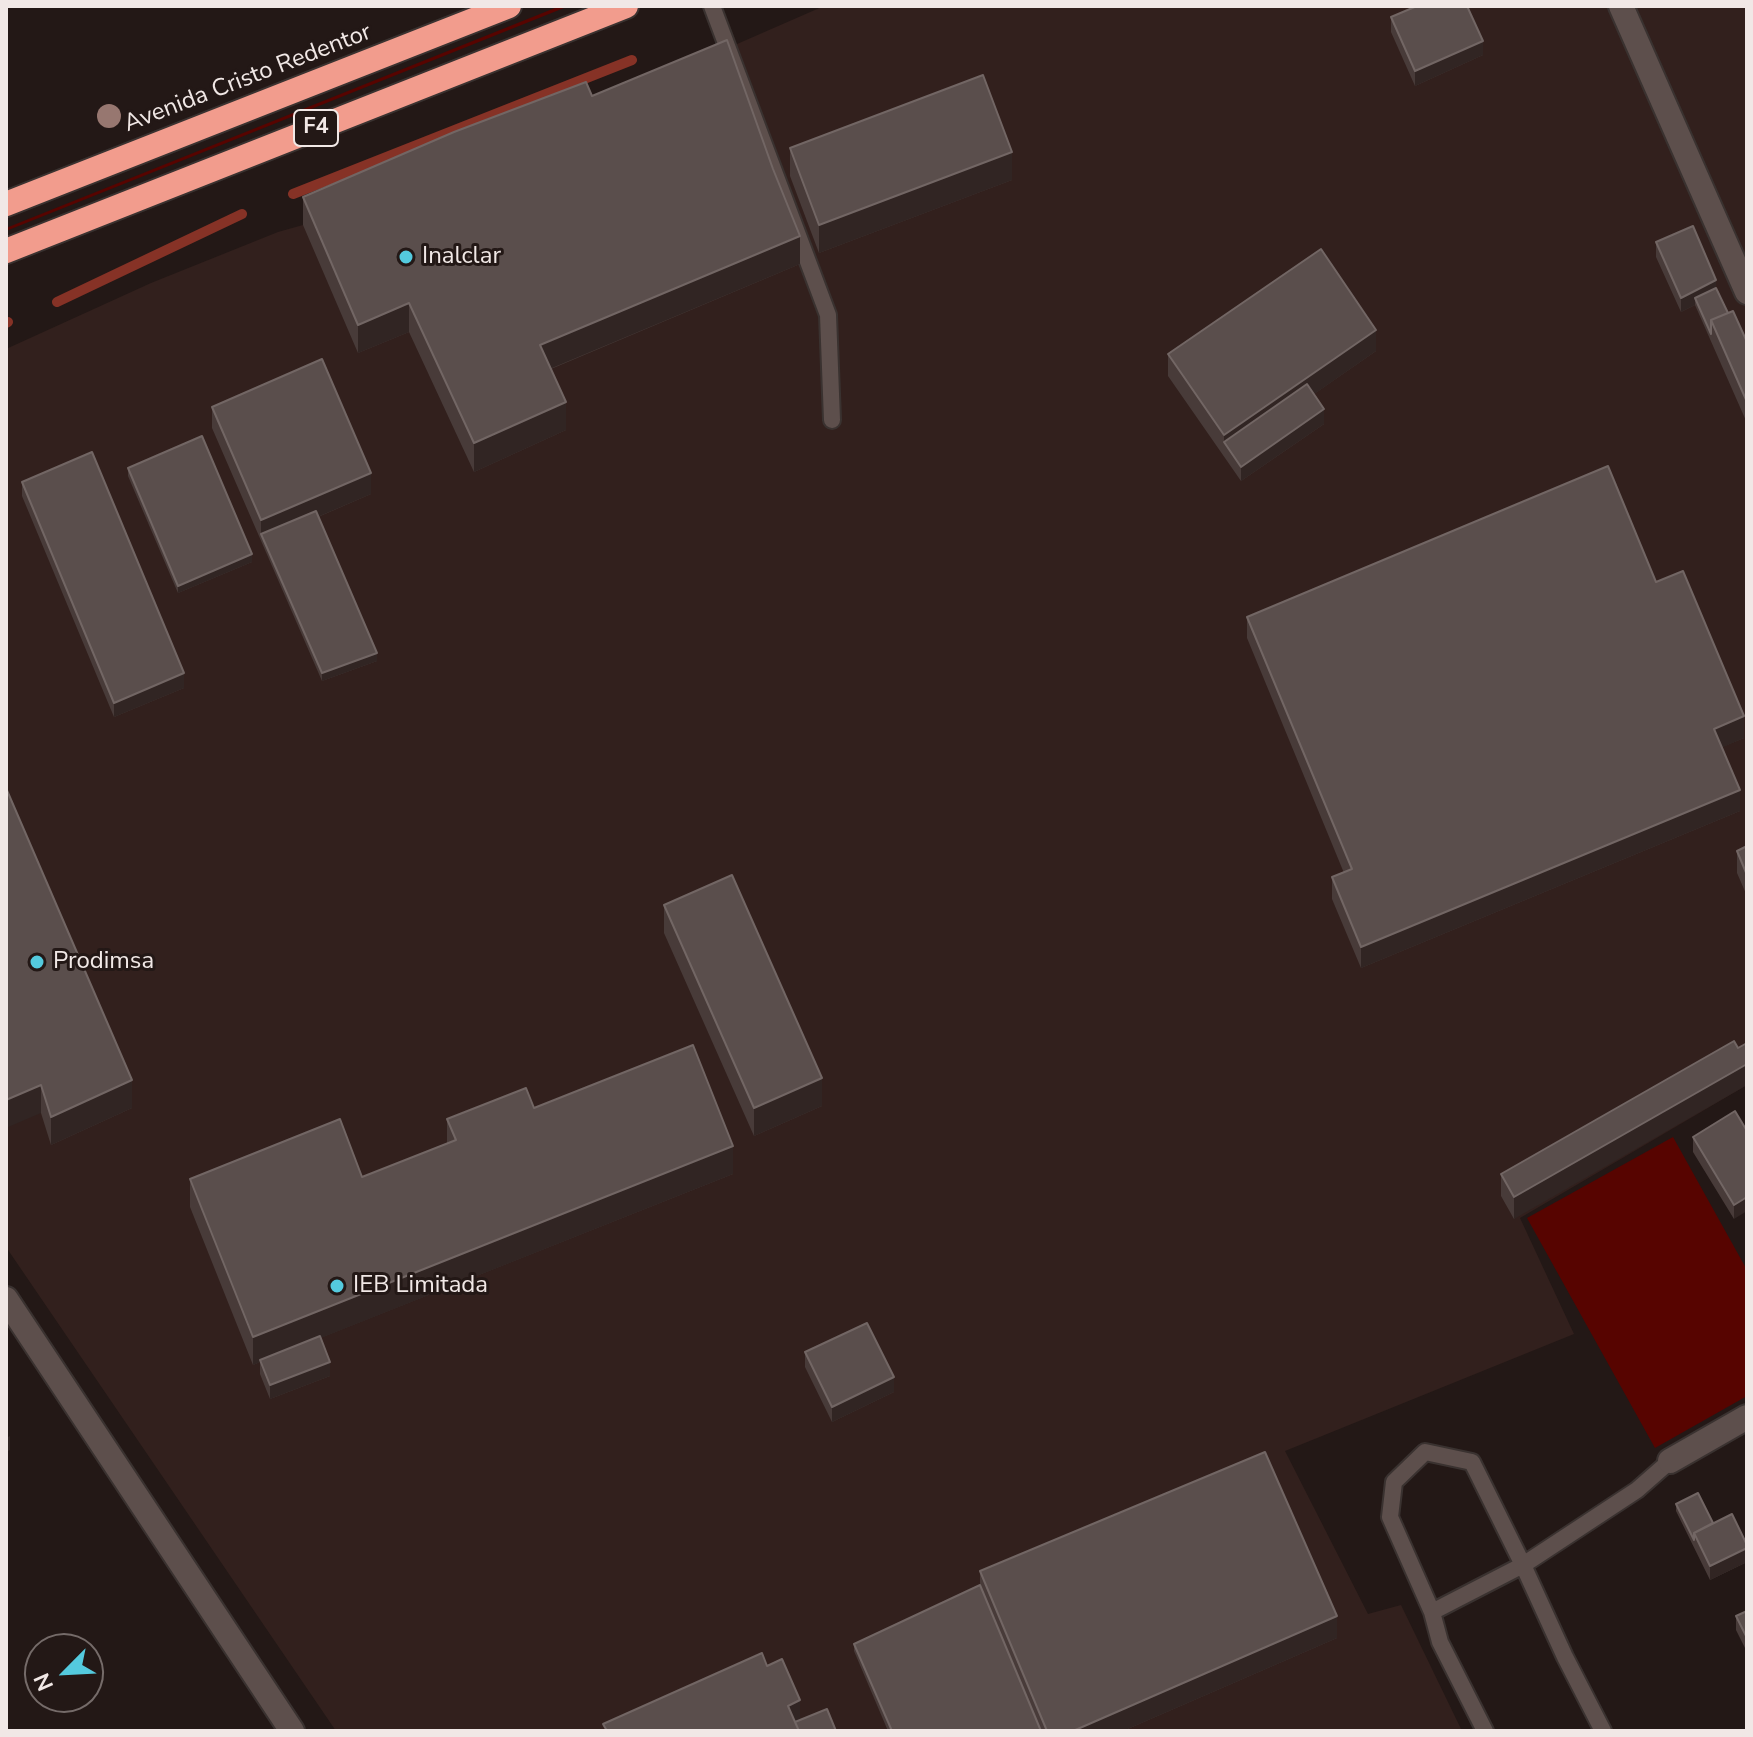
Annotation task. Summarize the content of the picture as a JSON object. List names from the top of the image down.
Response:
{
  "streets": {
    "highway": ["Avenida Cristo Redentor", "F4"]
  },
  "places": ["Inalclar", "Prodimsa", "IEB Limitada"],
  "north": "bottom left"
}
